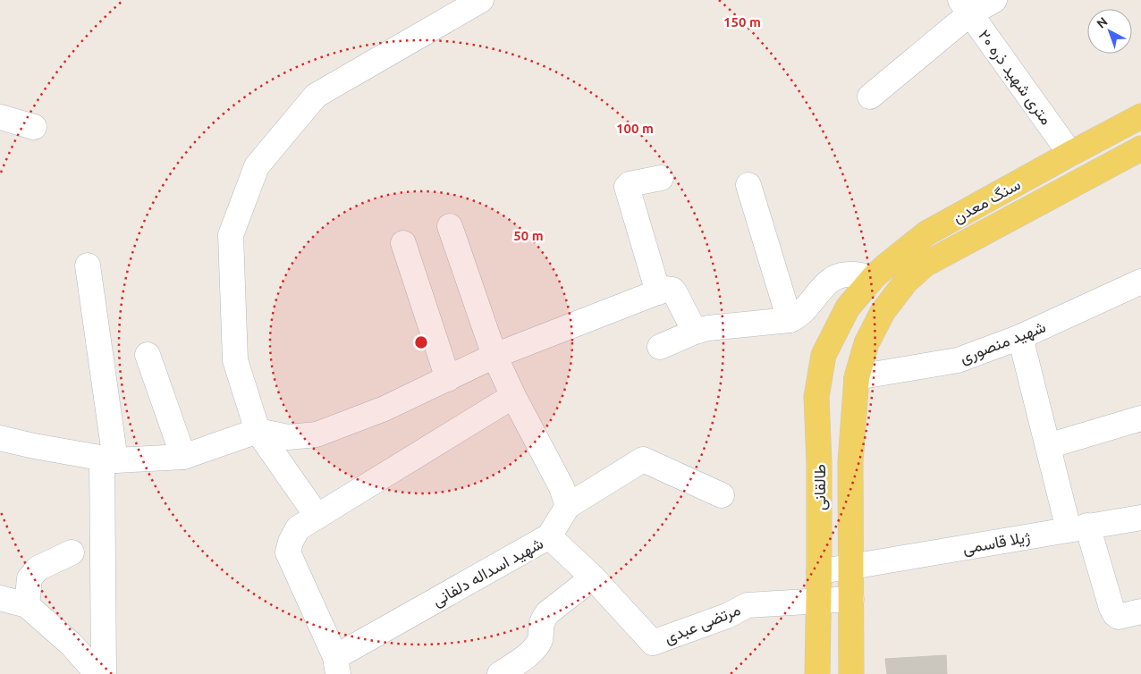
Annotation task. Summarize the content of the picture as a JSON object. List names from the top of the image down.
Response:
{
  "streets": {
    "main road": ["سنگ معدن", "طالقانی"],
    "street": [
      "۲۰ متری شهید ذره",
      "شهید منصوری",
      "ژیلا قاسمی",
      "شهید اسداله دلفانی",
      "مرتضی عبدی"
    ]
  },
  "crossings": [
    ["۲۰ متری شهید ذره", "سنگ معدن"],
    ["سنگ معدن", "طالقانی"],
    ["شهید منصوری", "طالقانی"],
    ["طالقانی", "ژیلا قاسمی"],
    ["طالقانی", "مرتضی عبدی"],
    ["شهید اسداله دلفانی", "مرتضی عبدی"]
  ],
  "north": "top left",
  "rings": ["150 m", "100 m", "50 m"]
}
